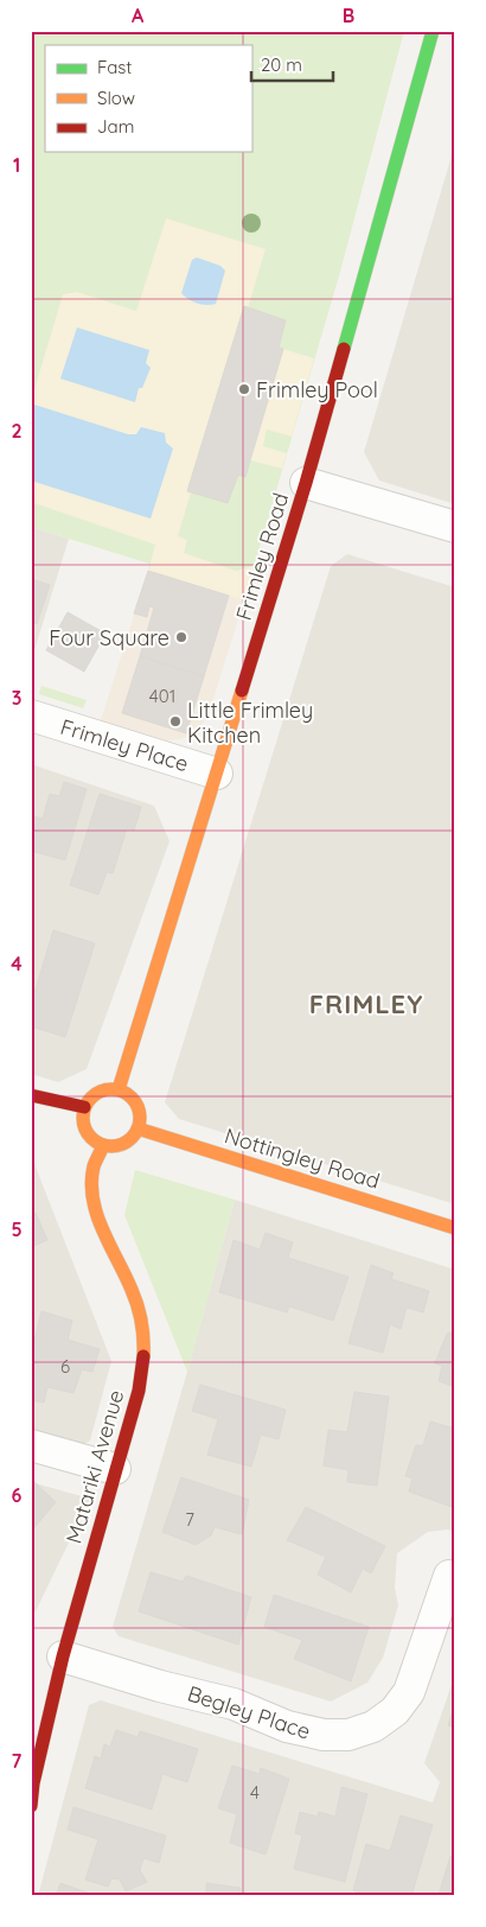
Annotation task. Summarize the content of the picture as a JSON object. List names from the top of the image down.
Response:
{
  "streets": {
    "street": [
      "Frimley Road",
      "Frimley Place",
      "Nottingley Road",
      "Matariki Avenue",
      "Begley Place"
    ]
  },
  "crossings": [
    ["Frimley Road", "Frimley Place"],
    ["Frimley Road", "Nottingley Road"],
    ["Frimley Road", "Matariki Avenue"],
    ["Nottingley Road", "Matariki Avenue"],
    ["Matariki Avenue", "Begley Place"]
  ],
  "districts": ["FRIMLEY"],
  "places": ["Frimley Pool", "Four Square", "Little Frimley Kitchen"],
  "house_numbers": [
    "401",
    "6",
    "7",
    "4"
  ],
  "legend": ["Fast", "Slow", "Jam"],
  "scale_bar": "20 m",
  "grid": {
    "columns": ["A", "B"],
    "rows": [
      "1",
      "2",
      "3",
      "4",
      "5",
      "6",
      "7"
    ]
  }
}
